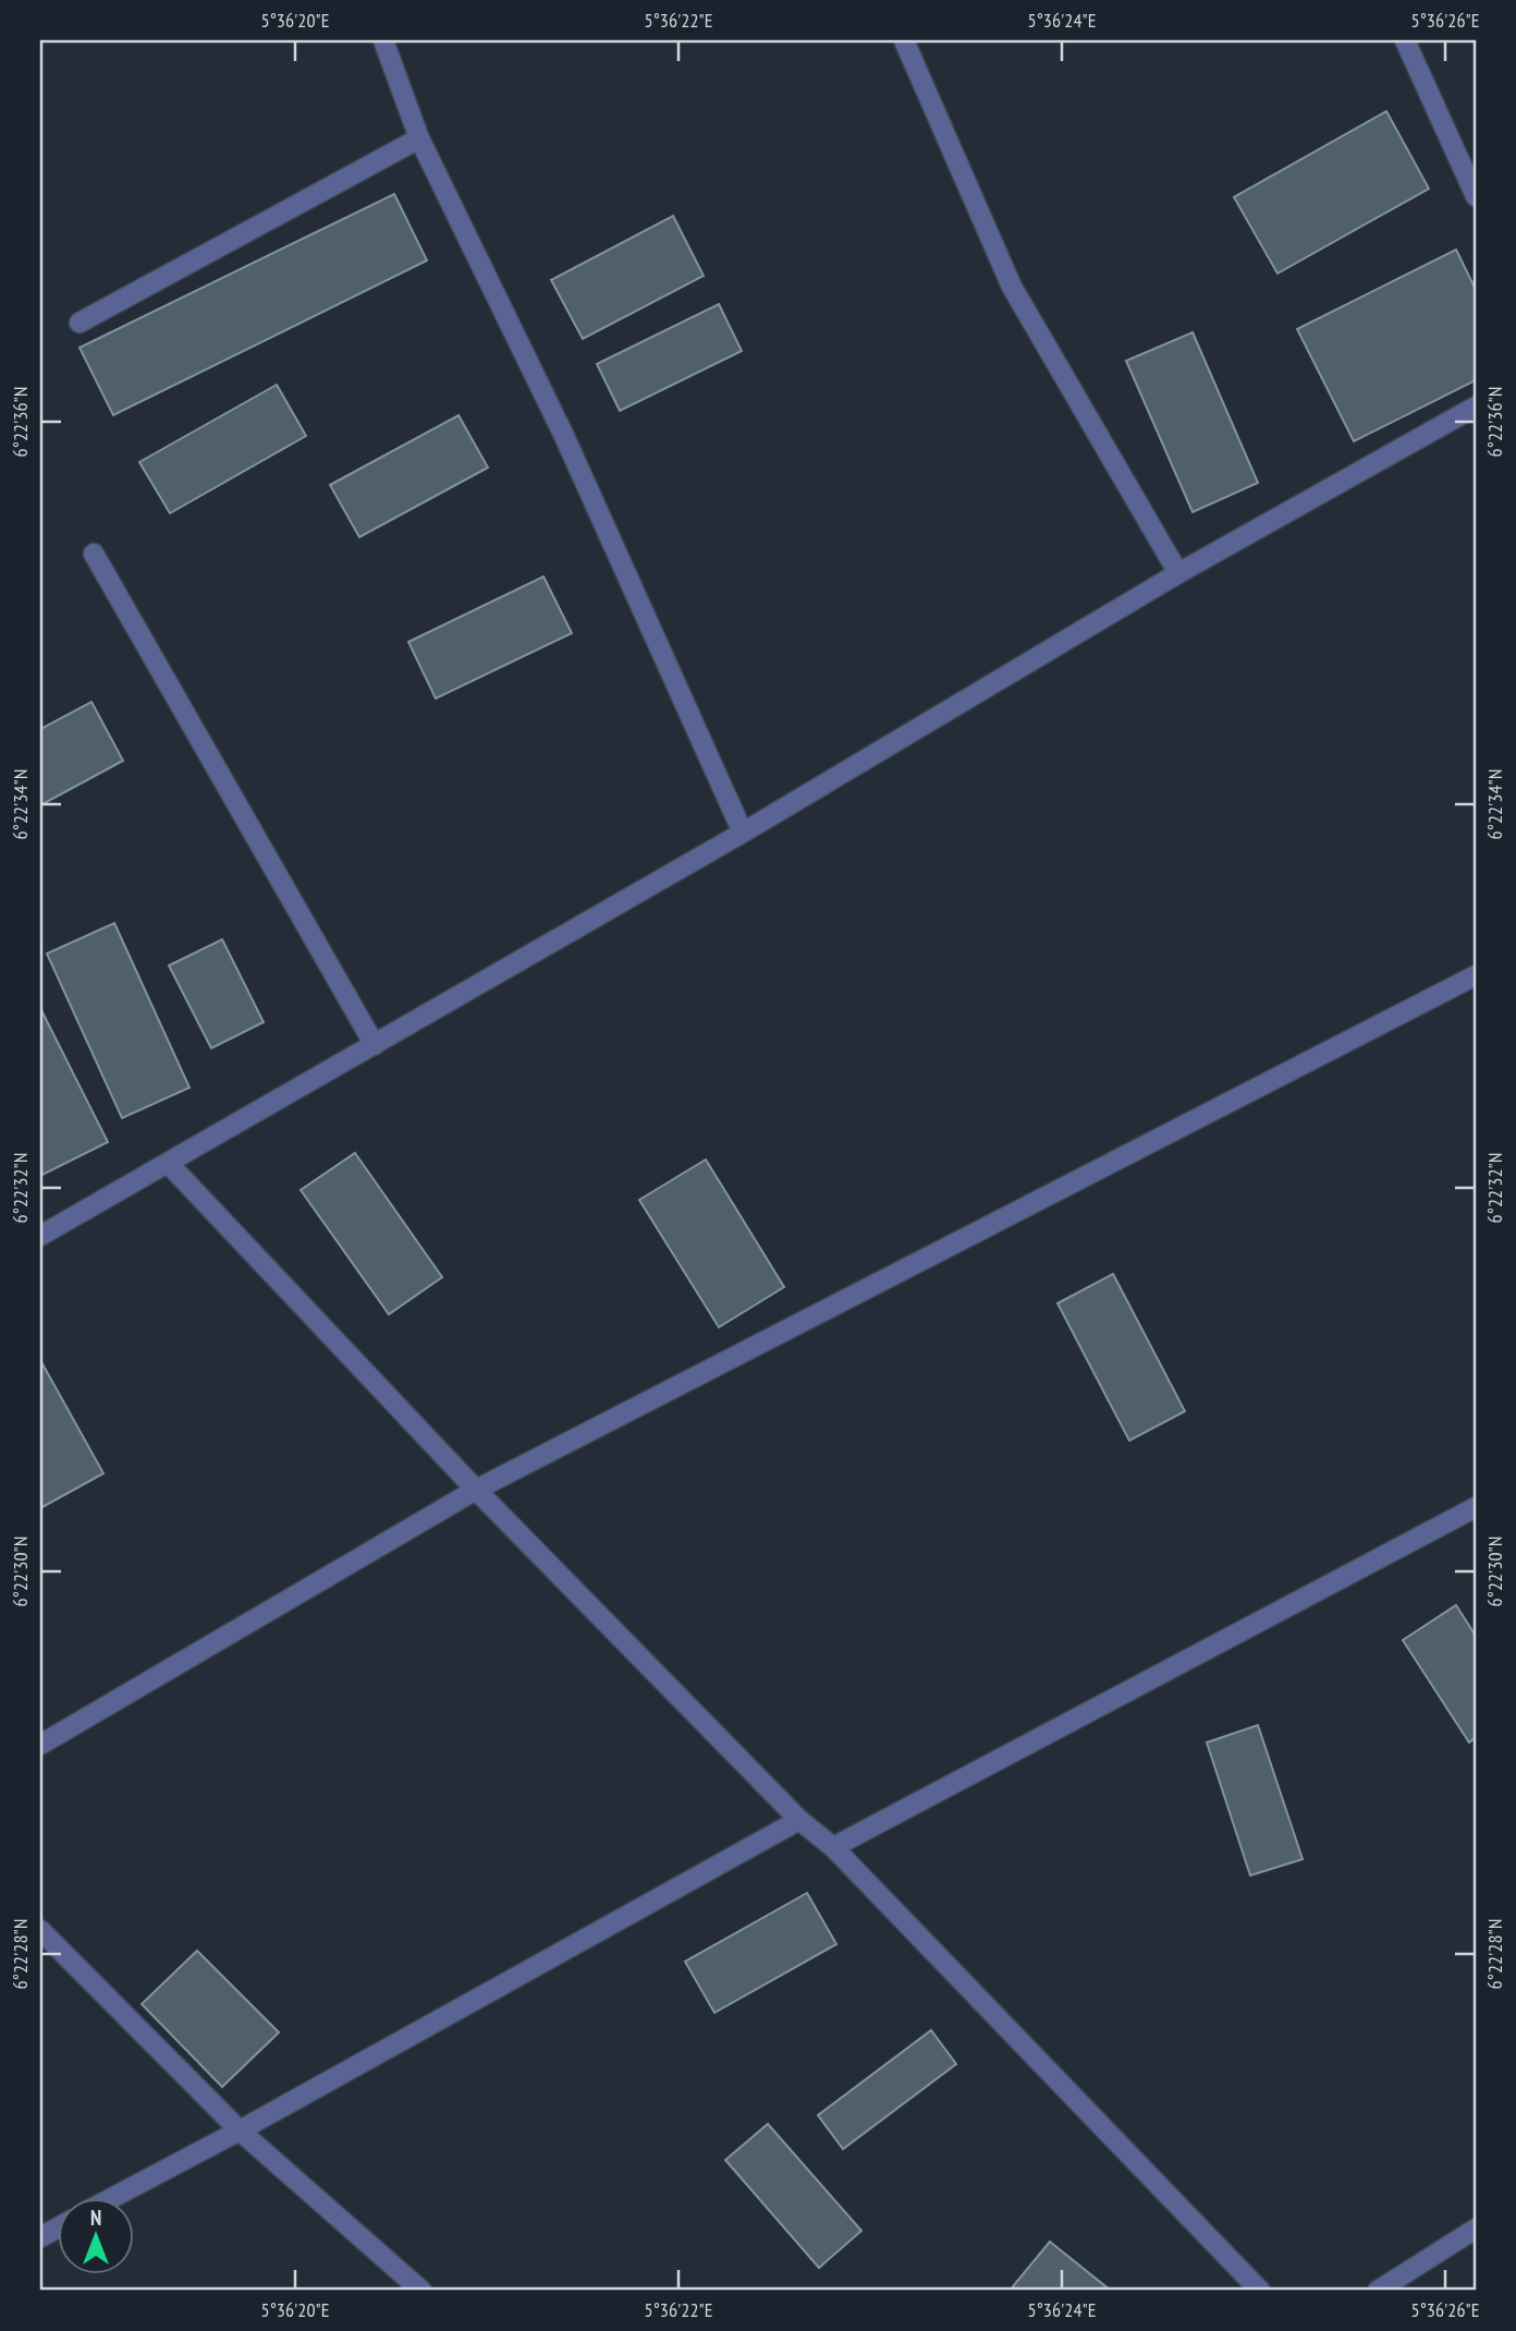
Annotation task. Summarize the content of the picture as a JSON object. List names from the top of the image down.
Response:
{
  "north": "top",
  "coordinates": [
    "5°36'20\"E",
    "5°36'22\"E",
    "5°36'24\"E",
    "5°36'26\"E",
    "6°22'36\"N",
    "6°22'34\"N",
    "6°22'32\"N",
    "6°22'30\"N",
    "6°22'28\"N"
  ]
}
